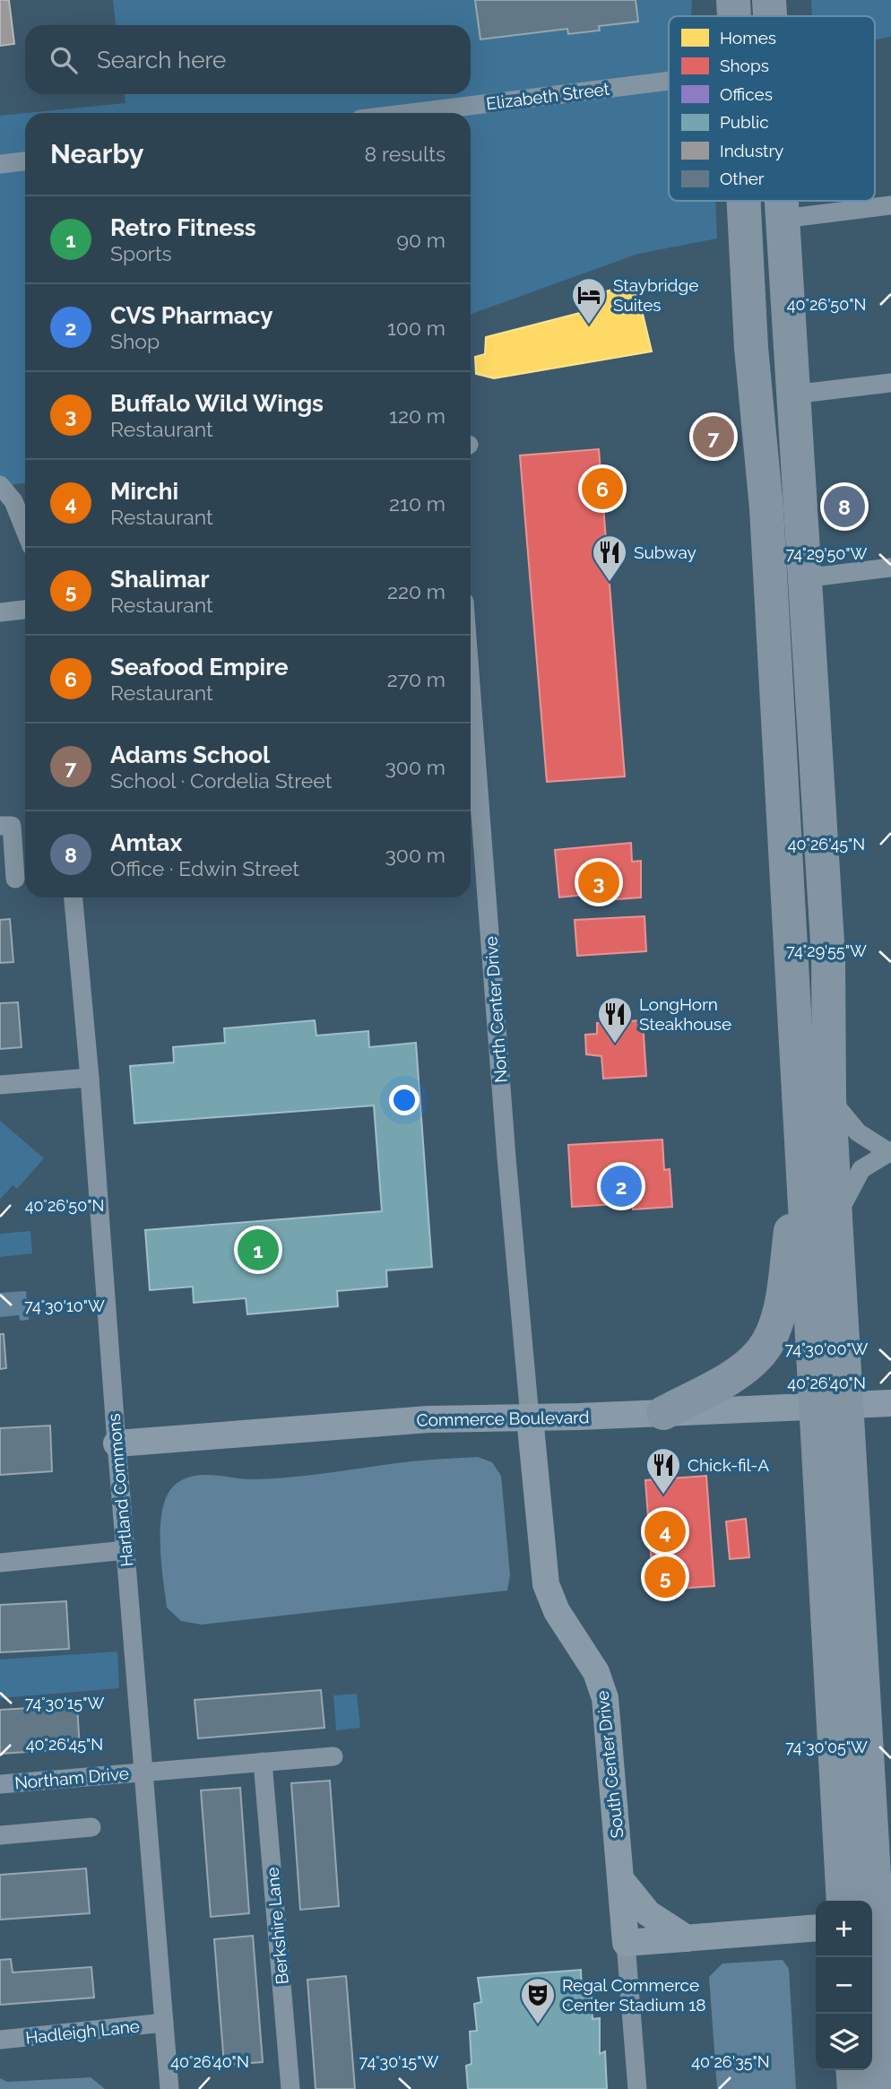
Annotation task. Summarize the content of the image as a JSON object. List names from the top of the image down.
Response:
{
  "streets": {
    "street": [
      "Elizabeth Street",
      "North Center Drive",
      "Commerce Boulevard",
      "Hartland Commons",
      "South Center Drive",
      "Northam Drive",
      "Berkshire Lane",
      "Hadleigh Lane"
    ]
  },
  "crossings": [
    ["North Center Drive", "Commerce Boulevard"],
    ["North Center Drive", "South Center Drive"],
    ["Commerce Boulevard", "Hartland Commons"],
    ["Commerce Boulevard", "South Center Drive"],
    ["Hartland Commons", "Northam Drive"],
    ["Hartland Commons", "Hadleigh Lane"],
    ["Northam Drive", "Berkshire Lane"]
  ],
  "places": {
    "hotel": ["Staybridge Suites"],
    "restaurant": ["Subway", "LongHorn Steakhouse", "Chick-fil-A"],
    "theatre": ["Regal Commerce Center Stadium 18"]
  },
  "legend": [
    "Homes",
    "Shops",
    "Offices",
    "Public",
    "Industry",
    "Other"
  ],
  "page": {
    "search": "Search here",
    "heading": ["Nearby", "8 results"],
    "list": [
      {
        "mark": "1",
        "name": "Retro Fitness",
        "note": "Sports",
        "value": "90 m"
      },
      {
        "mark": "2",
        "name": "CVS Pharmacy",
        "note": "Shop",
        "value": "100 m"
      },
      {
        "mark": "3",
        "name": "Buffalo Wild Wings",
        "note": "Restaurant",
        "value": "120 m"
      },
      {
        "mark": "4",
        "name": "Mirchi",
        "note": "Restaurant",
        "value": "210 m"
      },
      {
        "mark": "5",
        "name": "Shalimar",
        "note": "Restaurant",
        "value": "220 m"
      },
      {
        "mark": "6",
        "name": "Seafood Empire",
        "note": "Restaurant",
        "value": "270 m"
      },
      {
        "mark": "7",
        "name": "Adams School",
        "note": "School · Cordelia Street",
        "value": "300 m"
      },
      {
        "mark": "8",
        "name": "Amtax",
        "note": "Office · Edwin Street",
        "value": "300 m"
      }
    ],
    "pins": [
      "7",
      "6",
      "8",
      "3",
      "2",
      "1",
      "4",
      "5"
    ],
    "map_buttons": ["+", "−"]
  },
  "coordinates": [
    "40°26'50\"N",
    "74°29'50\"W",
    "40°26'45\"N",
    "74°29'55\"W",
    "74°30'10\"W",
    "74°30'00\"W",
    "40°26'40\"N",
    "74°30'15\"W",
    "74°30'05\"W",
    "40°26'35\"N"
  ]
}
